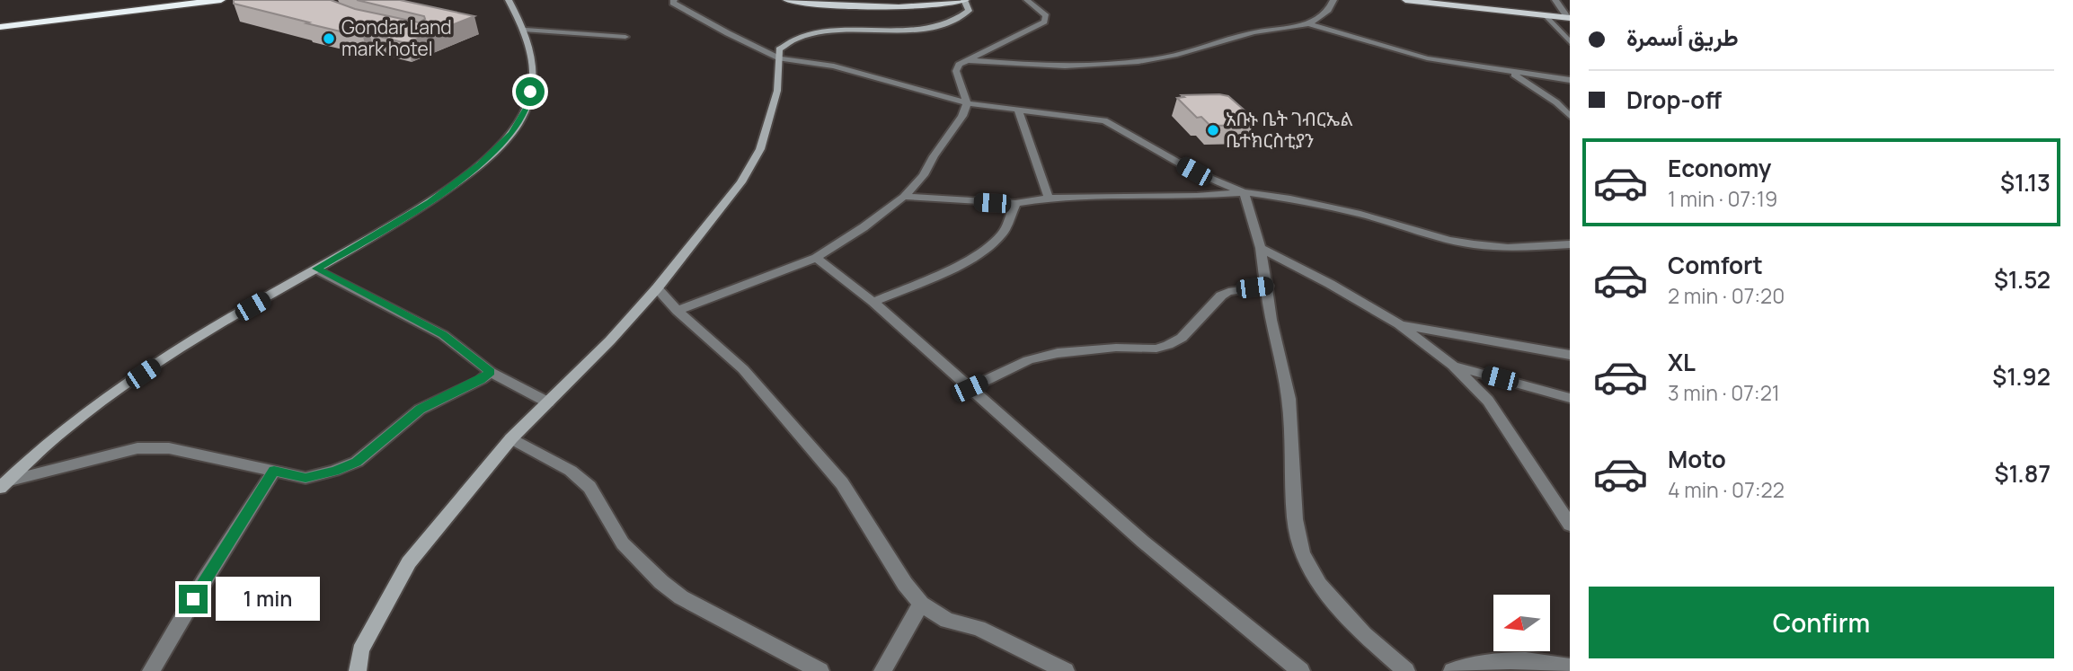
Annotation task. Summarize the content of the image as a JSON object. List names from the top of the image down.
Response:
{
  "places": ["Gondar Land mark hotel", "አቡኑ ቤት ገብርኤል ቤተክርስቲያን"],
  "north": "left",
  "page": {
    "banner": ["طريق أسمرة", "Drop-off"],
    "list": [
      {
        "name": "Economy",
        "note": "1 min · 07:19",
        "value": "$1.13"
      },
      {
        "name": "Comfort",
        "note": "2 min · 07:20",
        "value": "$1.52"
      },
      {
        "name": "XL",
        "note": "3 min · 07:21",
        "value": "$1.92"
      },
      {
        "name": "Moto",
        "note": "4 min · 07:22",
        "value": "$1.87"
      }
    ],
    "buttons": "Confirm",
    "bubble": "1 min"
  }
}
